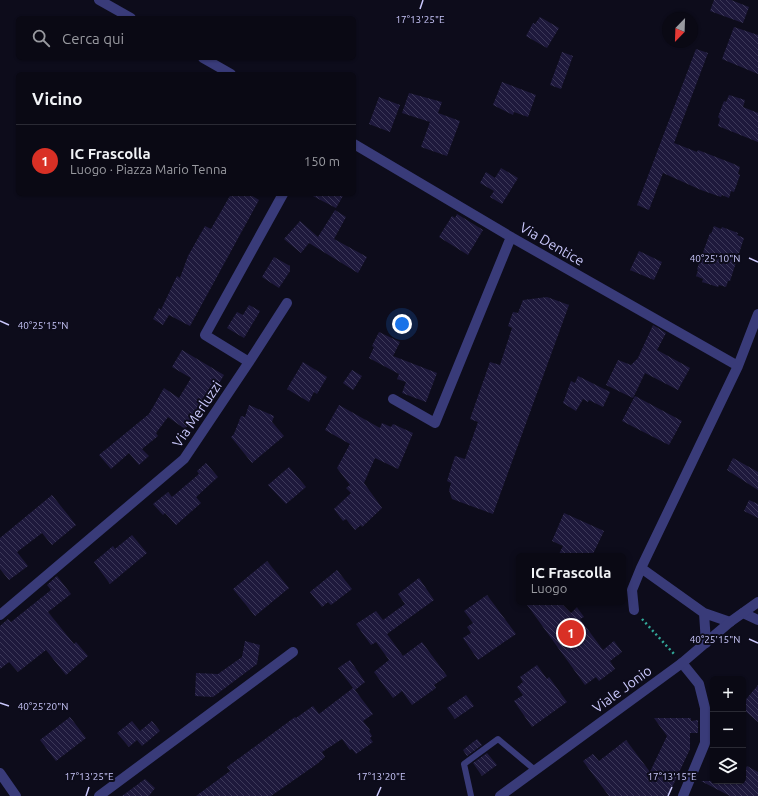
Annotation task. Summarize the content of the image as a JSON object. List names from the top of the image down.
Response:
{
  "streets": {
    "street": ["Via Dentice", "Via Merluzzi", "Viale Jonio"]
  },
  "north": "bottom left",
  "page": {
    "search": "Cerca qui",
    "heading": "Vicino",
    "list": [
      {
        "mark": "1",
        "name": "IC Frascolla",
        "note": "Luogo · Piazza Mario Tenna",
        "value": "150 m"
      }
    ],
    "popup": ["IC Frascolla", "Luogo"],
    "pins": "1",
    "map_buttons": ["+", "−"]
  },
  "coordinates": [
    "17°13'25\"E",
    "40°25'10\"N",
    "40°25'15\"N",
    "40°25'20\"N",
    "17°13'20\"E",
    "17°13'15\"E"
  ]
}
